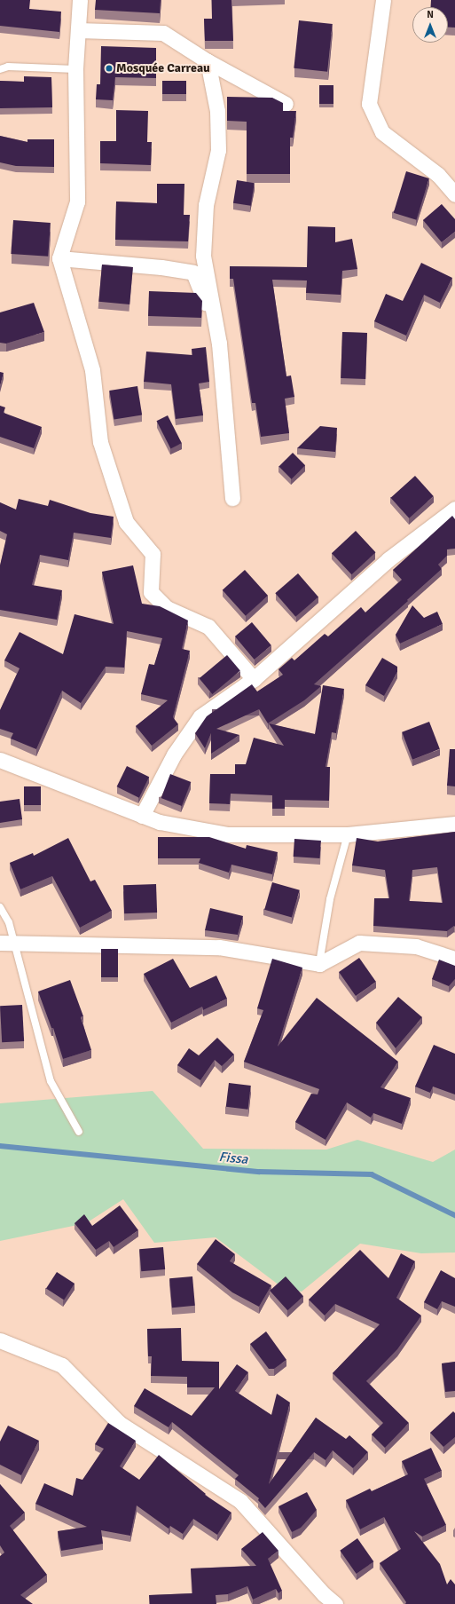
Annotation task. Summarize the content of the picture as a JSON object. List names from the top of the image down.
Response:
{
  "water": ["Fissa"],
  "places": ["Mosquée Carreau"],
  "north": "top"
}
